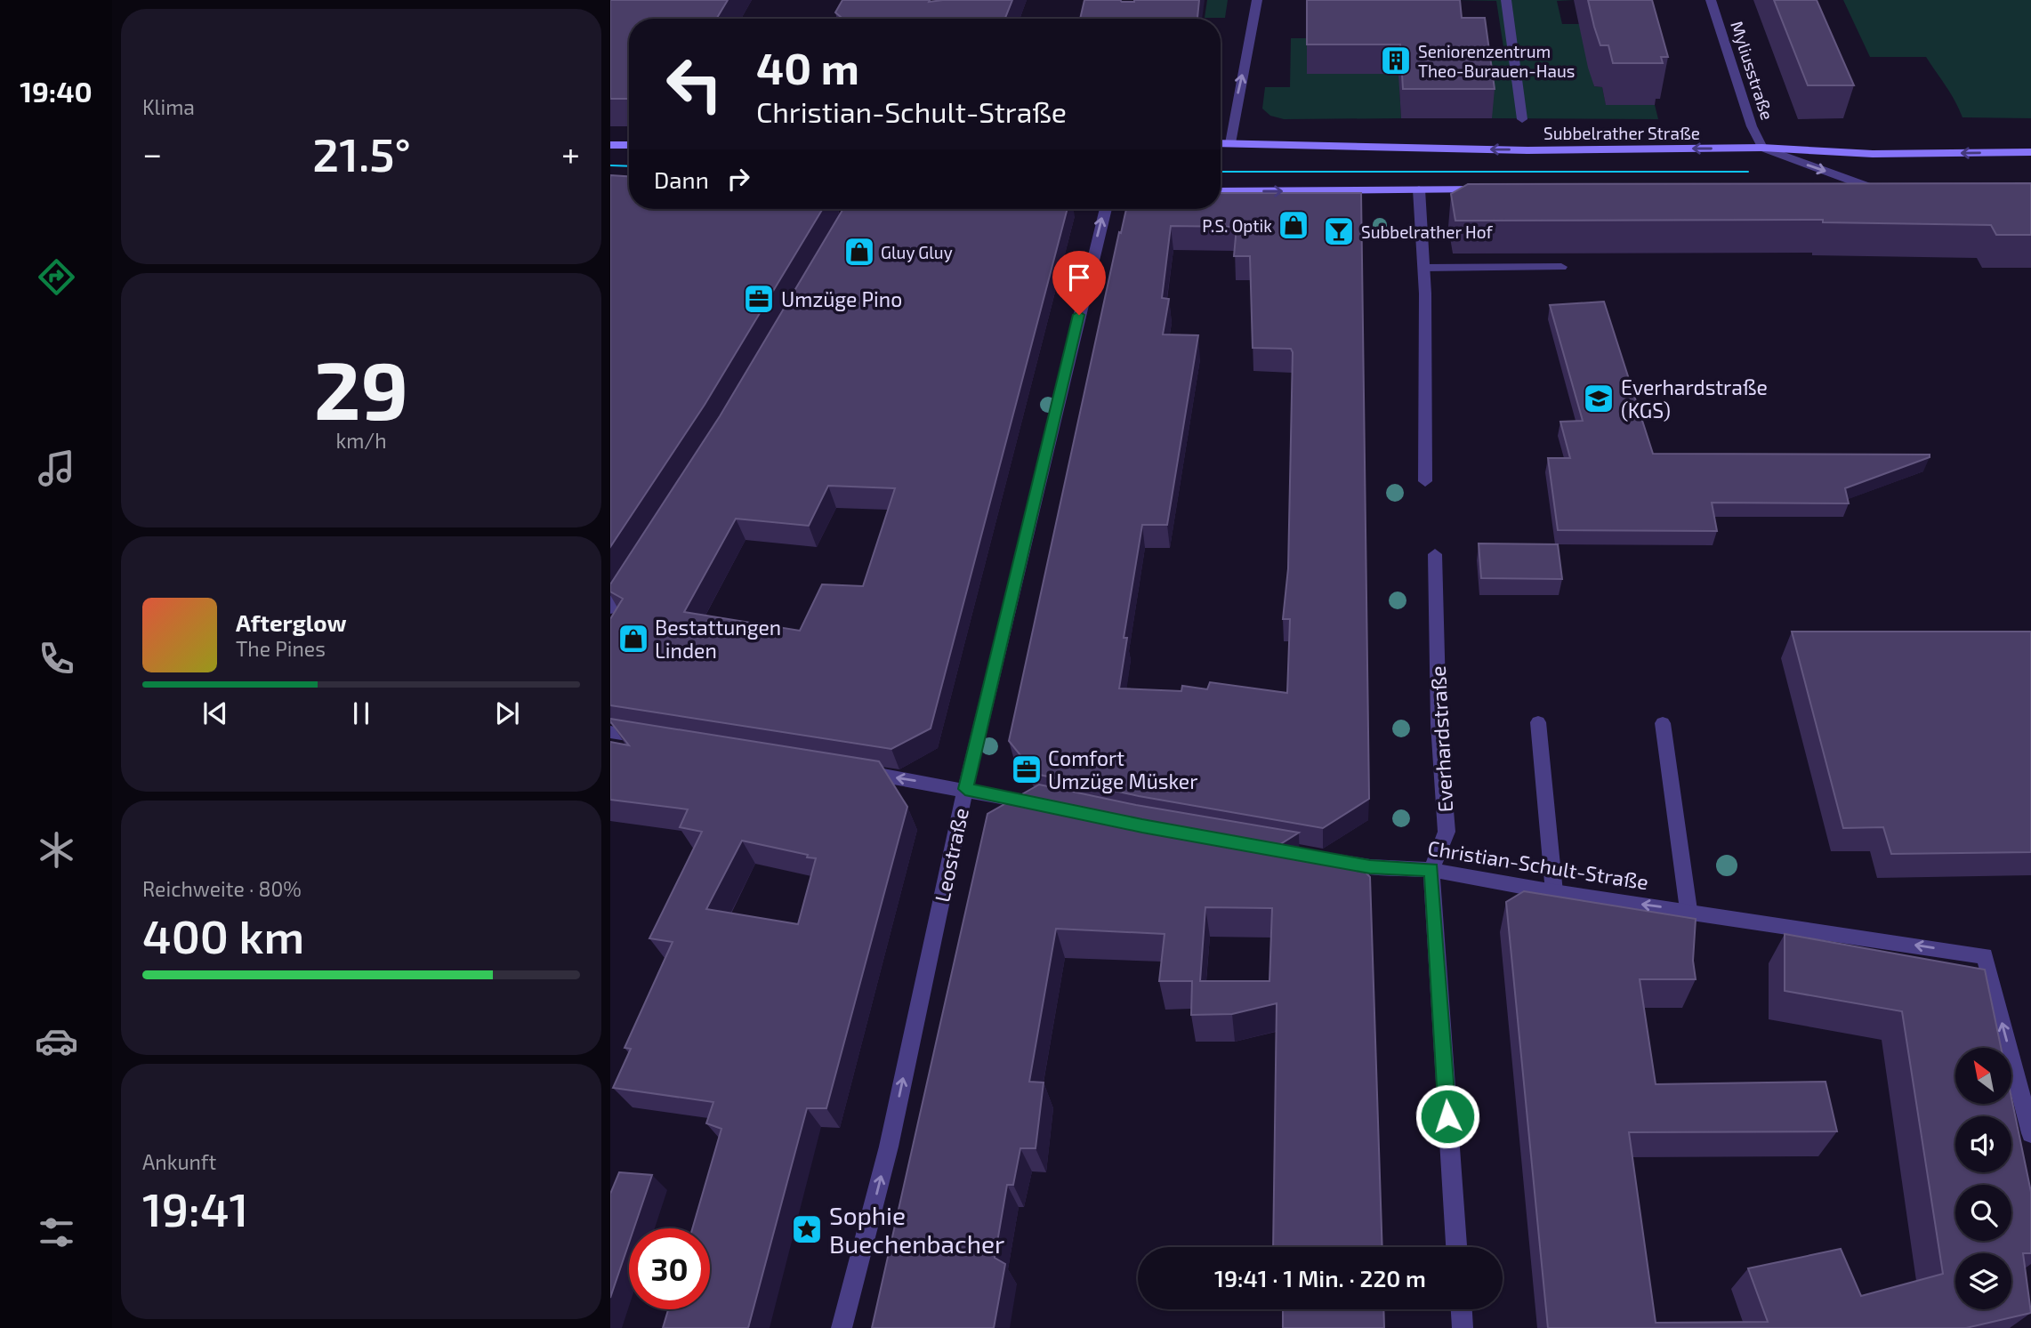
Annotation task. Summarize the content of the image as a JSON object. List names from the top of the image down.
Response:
{
  "streets": {
    "main road": ["Subbelrather Straße"],
    "street": [
      "Myliusstraße",
      "Everhardstraße",
      "Leostraße",
      "Christian-Schult-Straße"
    ]
  },
  "crossings": [
    ["Myliusstraße", "Subbelrather Straße"],
    ["Everhardstraße", "Christian-Schult-Straße"]
  ],
  "one_way": ["Myliusstraße", "Leostraße", "Christian-Schult-Straße"],
  "places": {
    "building": ["Seniorenzentrum Theo-Burauen-Haus"],
    "shop": ["P.S. Optik", "Gluy Gluy", "Bestattungen Linden"],
    "bar": ["Subbelrather Hof"],
    "office": ["Umzüge Pino", "Comfort Umzüge Müsker"],
    "school or university": ["Everhardstraße (KGS)"],
    "place": ["Sophie Buechenbacher"]
  },
  "north": "top left",
  "page": {
    "tabs": "19:40",
    "tile": [
      "Klima",
      ["29", "km/h"],
      ["Reichweite · 80%", "400 km"],
      ["Ankunft", "19:41"]
    ],
    "turn": ["40 m", "Christian-Schult-Straße"],
    "heat": ["−", "21.5°", "+"],
    "then": "Dann",
    "song": ["Afterglow", "The Pines"],
    "limit": "30",
    "trip": "19:41 · 1 Min. · 220 m"
  }
}
